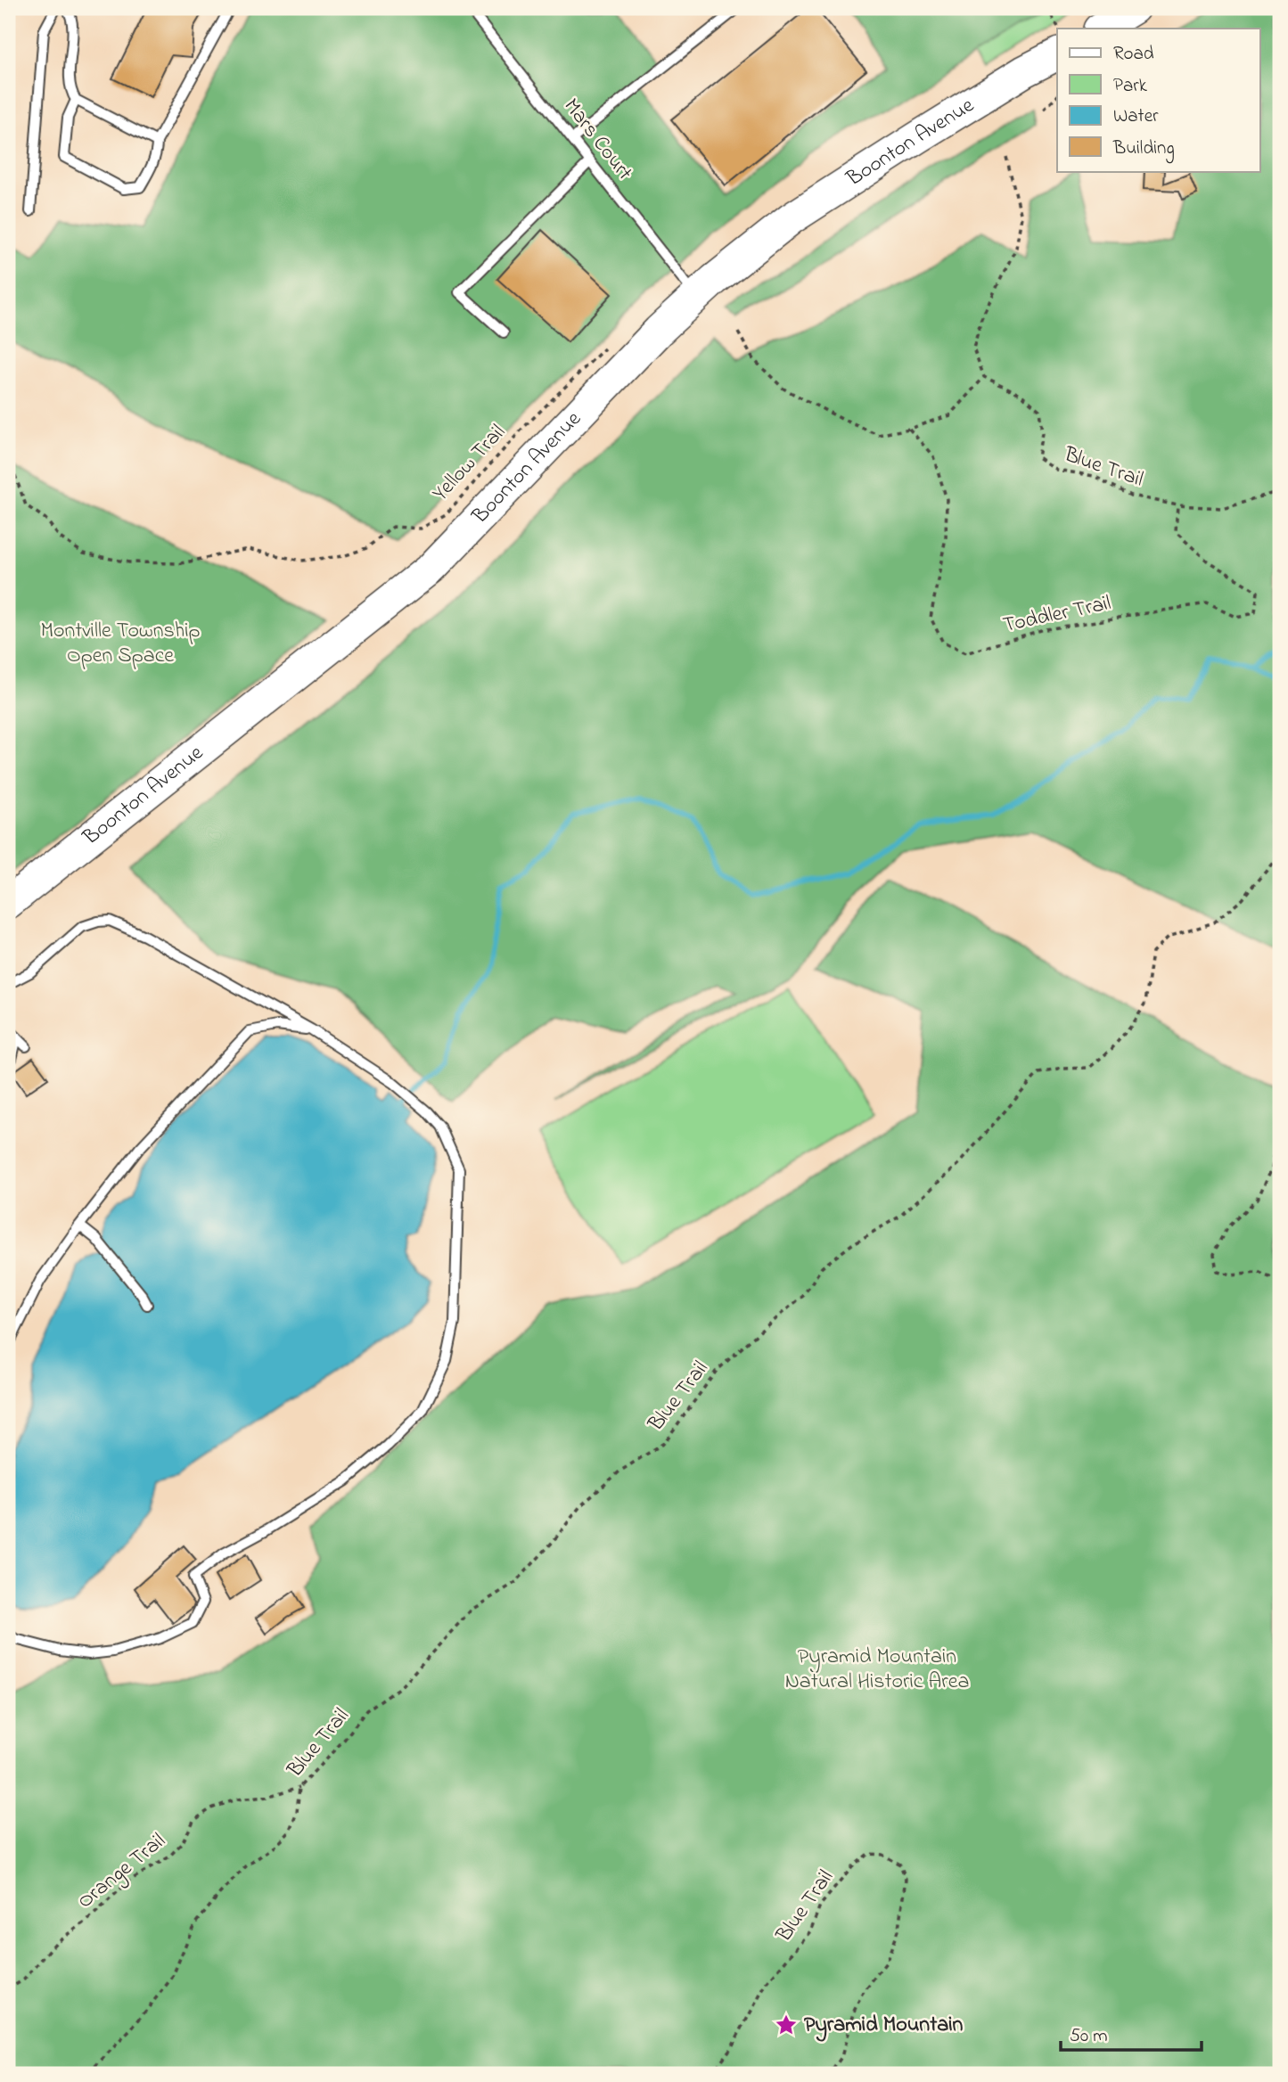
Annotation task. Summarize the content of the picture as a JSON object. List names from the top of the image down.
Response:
{
  "streets": {
    "main road": ["Boonton Avenue"],
    "lane": ["Mars Court"],
    "path": [
      "Yellow Trail",
      "Blue Trail",
      "Toddler Trail",
      "Orange Trail"
    ]
  },
  "crossings": [
    ["Mars Court", "Boonton Avenue"],
    ["Blue Trail", "Toddler Trail"],
    ["Blue Trail", "Orange Trail"]
  ],
  "parks": ["Montville Township Open Space", "Pyramid Mountain Natural Historic Area"],
  "places": {
    "place": ["Pyramid Mountain"]
  },
  "legend": [
    "Road",
    "Park",
    "Water",
    "Building"
  ],
  "scale_bar": "50 m"
}
